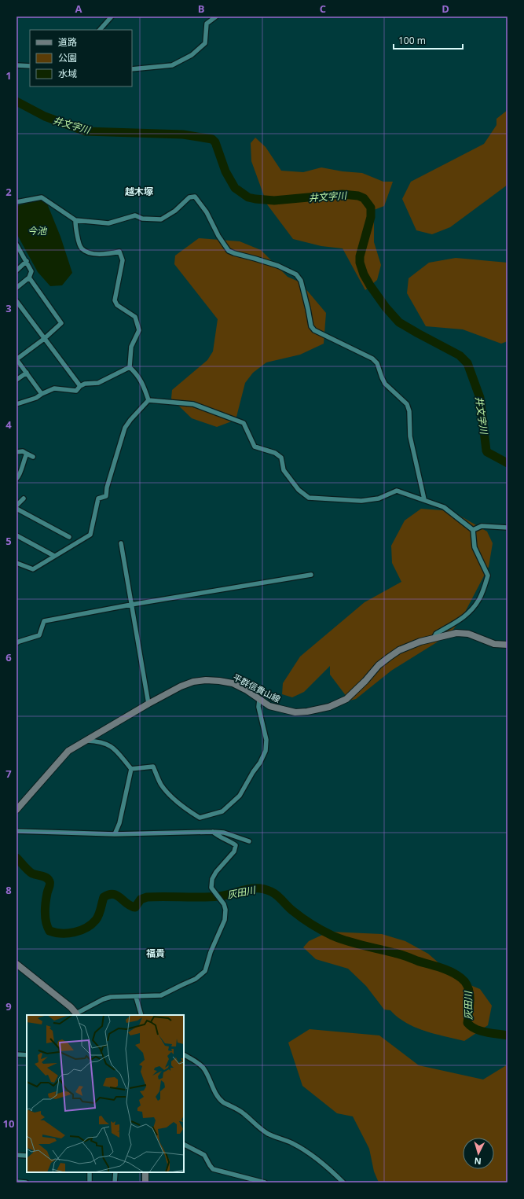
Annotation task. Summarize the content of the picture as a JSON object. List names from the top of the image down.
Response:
{
  "streets": {
    "main road": ["平群信貴山線"]
  },
  "districts": ["越木塚", "福貴"],
  "water": ["井文字川", "今池", "灰田川"],
  "legend": ["道路", "公園", "水域"],
  "scale_bar": "100 m",
  "north": "bottom",
  "grid": {
    "columns": [
      "A",
      "B",
      "C",
      "D"
    ],
    "rows": [
      "1",
      "2",
      "3",
      "4",
      "5",
      "6",
      "7",
      "8",
      "9",
      "10"
    ]
  }
}
